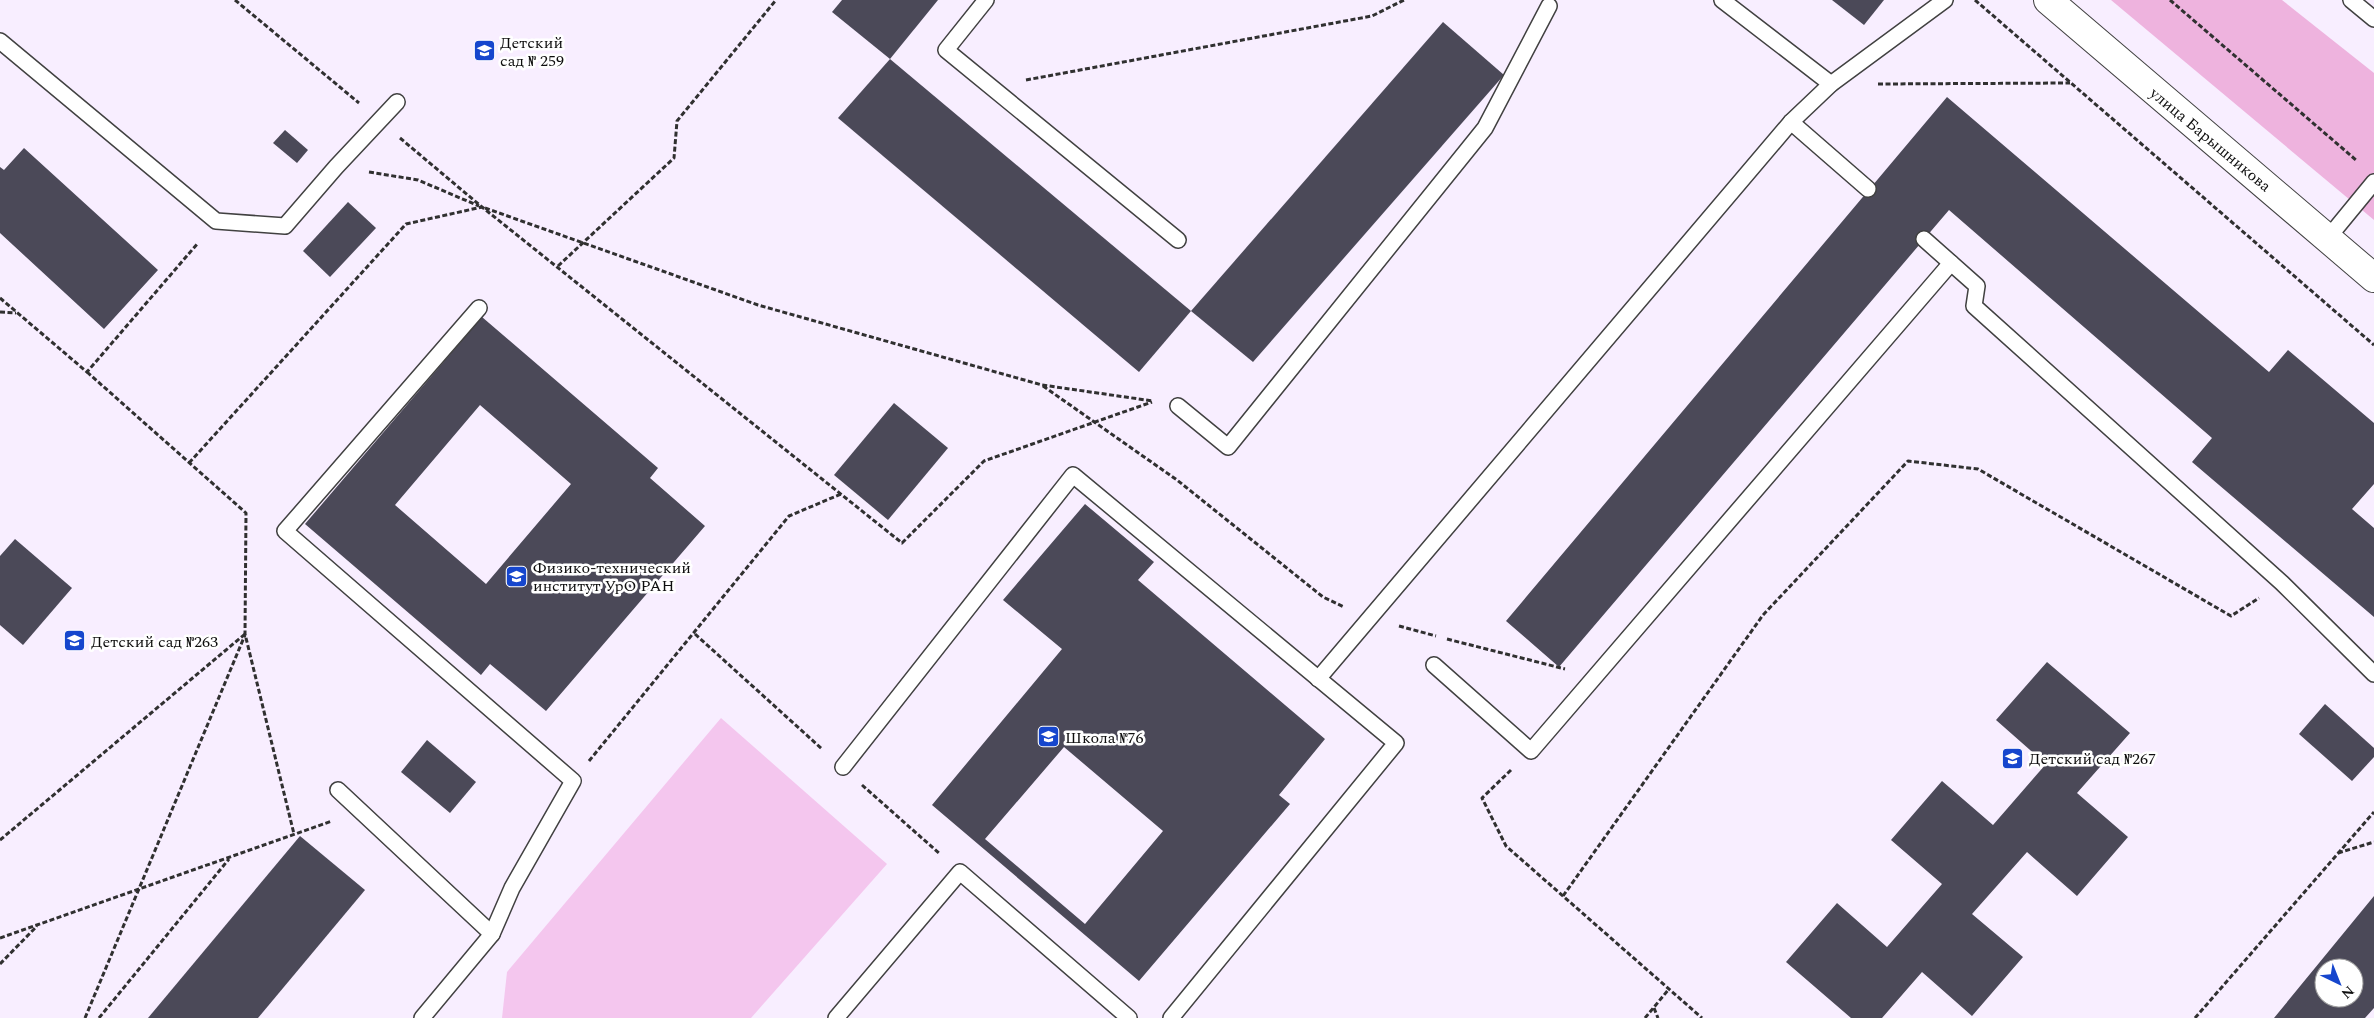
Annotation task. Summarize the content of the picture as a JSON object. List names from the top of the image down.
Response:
{
  "streets": {
    "street": ["улица Барышникова"]
  },
  "places": {
    "school or university": [
      "Детский сад № 259",
      "Физико-технический институт УрО РАН",
      "Детский сад №263",
      "Школа №76",
      "Детский сад №267"
    ]
  },
  "north": "bottom right"
}
